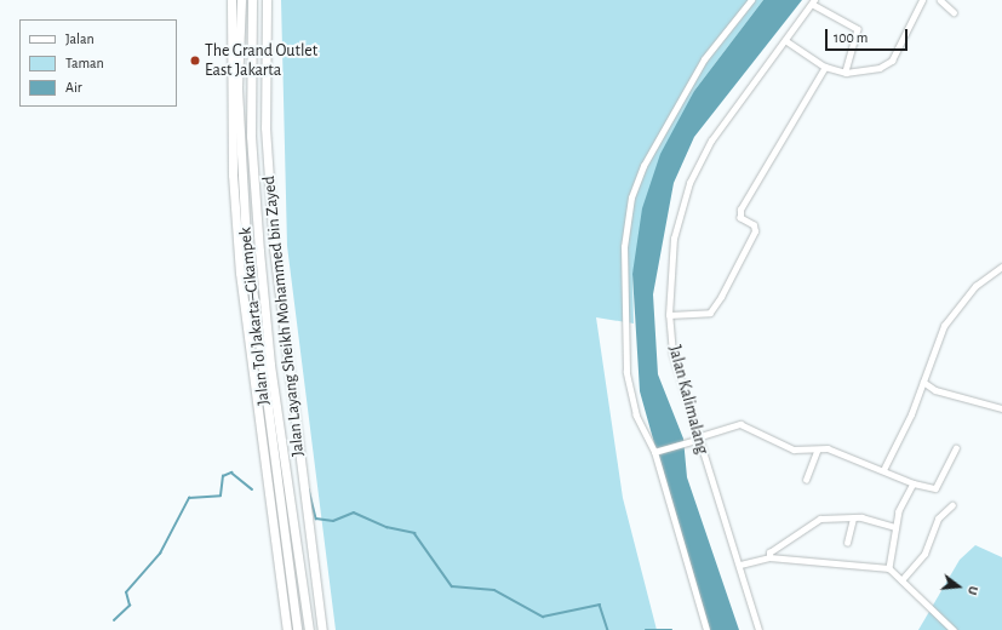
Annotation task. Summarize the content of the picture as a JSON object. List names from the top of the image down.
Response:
{
  "streets": {
    "highway": ["Jalan Tol Jakarta–Cikampek", "Jalan Layang Sheikh Mohammed bin Zayed"],
    "street": ["Jalan Kalimalang"]
  },
  "places": ["The Grand Outlet East Jakarta"],
  "legend": ["Jalan", "Taman", "Air"],
  "scale_bar": "100 m",
  "north": "right"
}
